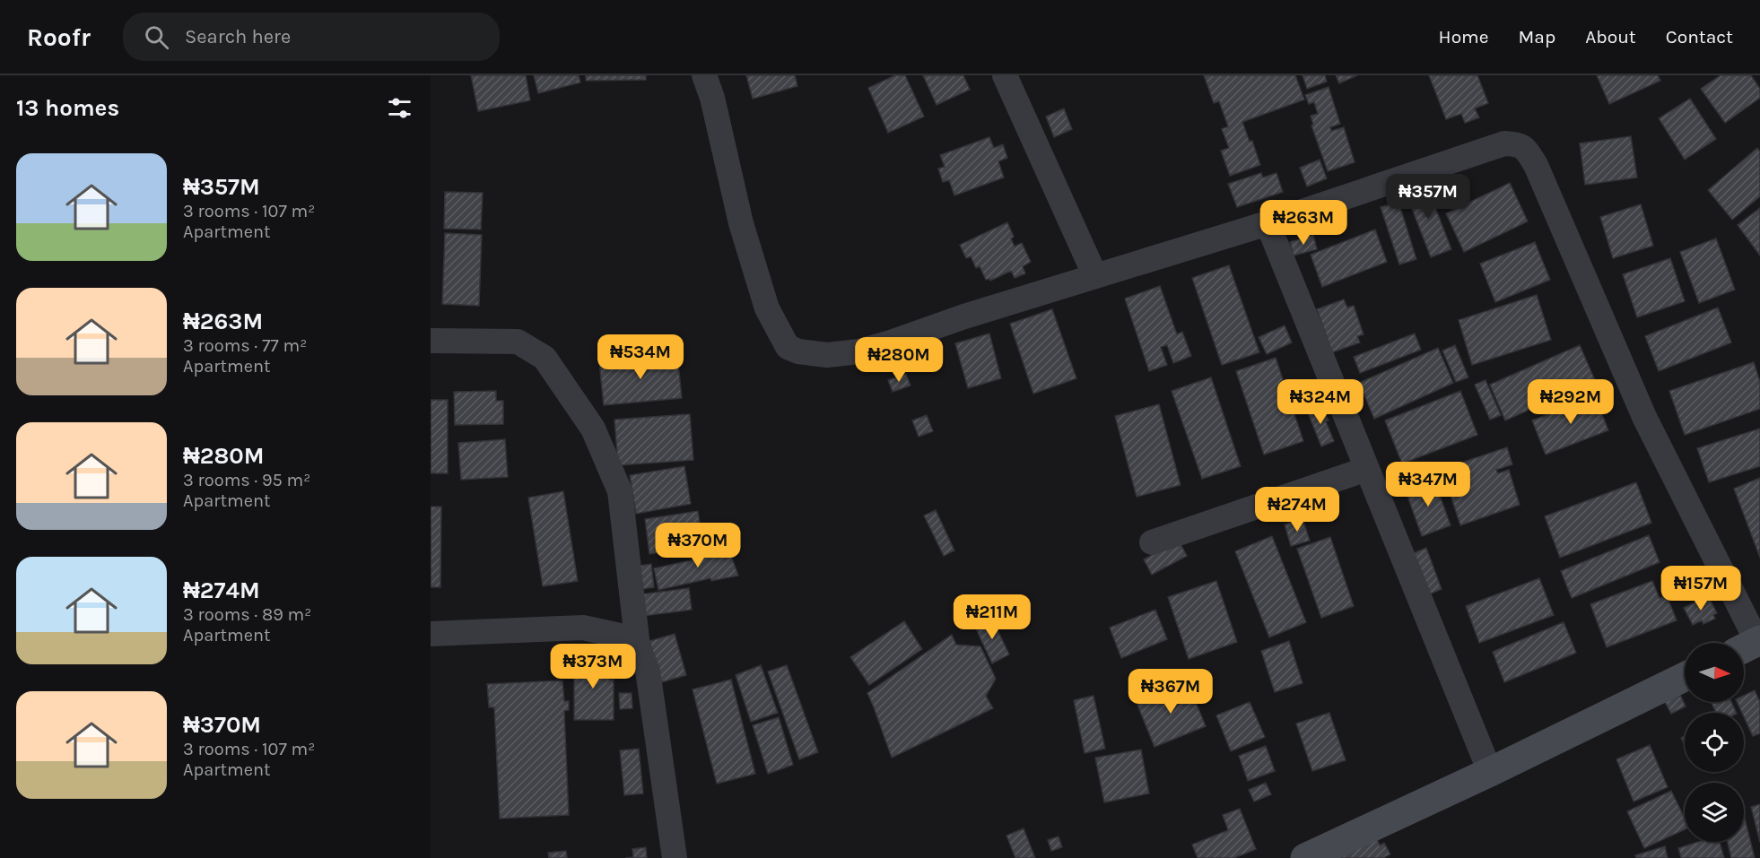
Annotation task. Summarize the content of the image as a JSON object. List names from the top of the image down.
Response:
{
  "north": "right",
  "page": {
    "header": "Roofr",
    "search": "Search here",
    "nav": [
      "Home",
      "Map",
      "About",
      "Contact"
    ],
    "heading": "13 homes",
    "list": [
      {
        "name": "₦357M",
        "note": "3 rooms · 107 m² · Apartment"
      },
      {
        "name": "₦263M",
        "note": "3 rooms · 77 m² · Apartment"
      },
      {
        "name": "₦280M",
        "note": "3 rooms · 95 m² · Apartment"
      },
      {
        "name": "₦274M",
        "note": "3 rooms · 89 m² · Apartment"
      },
      {
        "name": "₦370M",
        "note": "3 rooms · 107 m² · Apartment"
      }
    ],
    "price": [
      "₦357M",
      "₦263M",
      "₦534M",
      "₦280M",
      "₦324M",
      "₦292M",
      "₦347M",
      "₦274M",
      "₦370M",
      "₦157M",
      "₦211M",
      "₦373M",
      "₦367M"
    ]
  }
}
